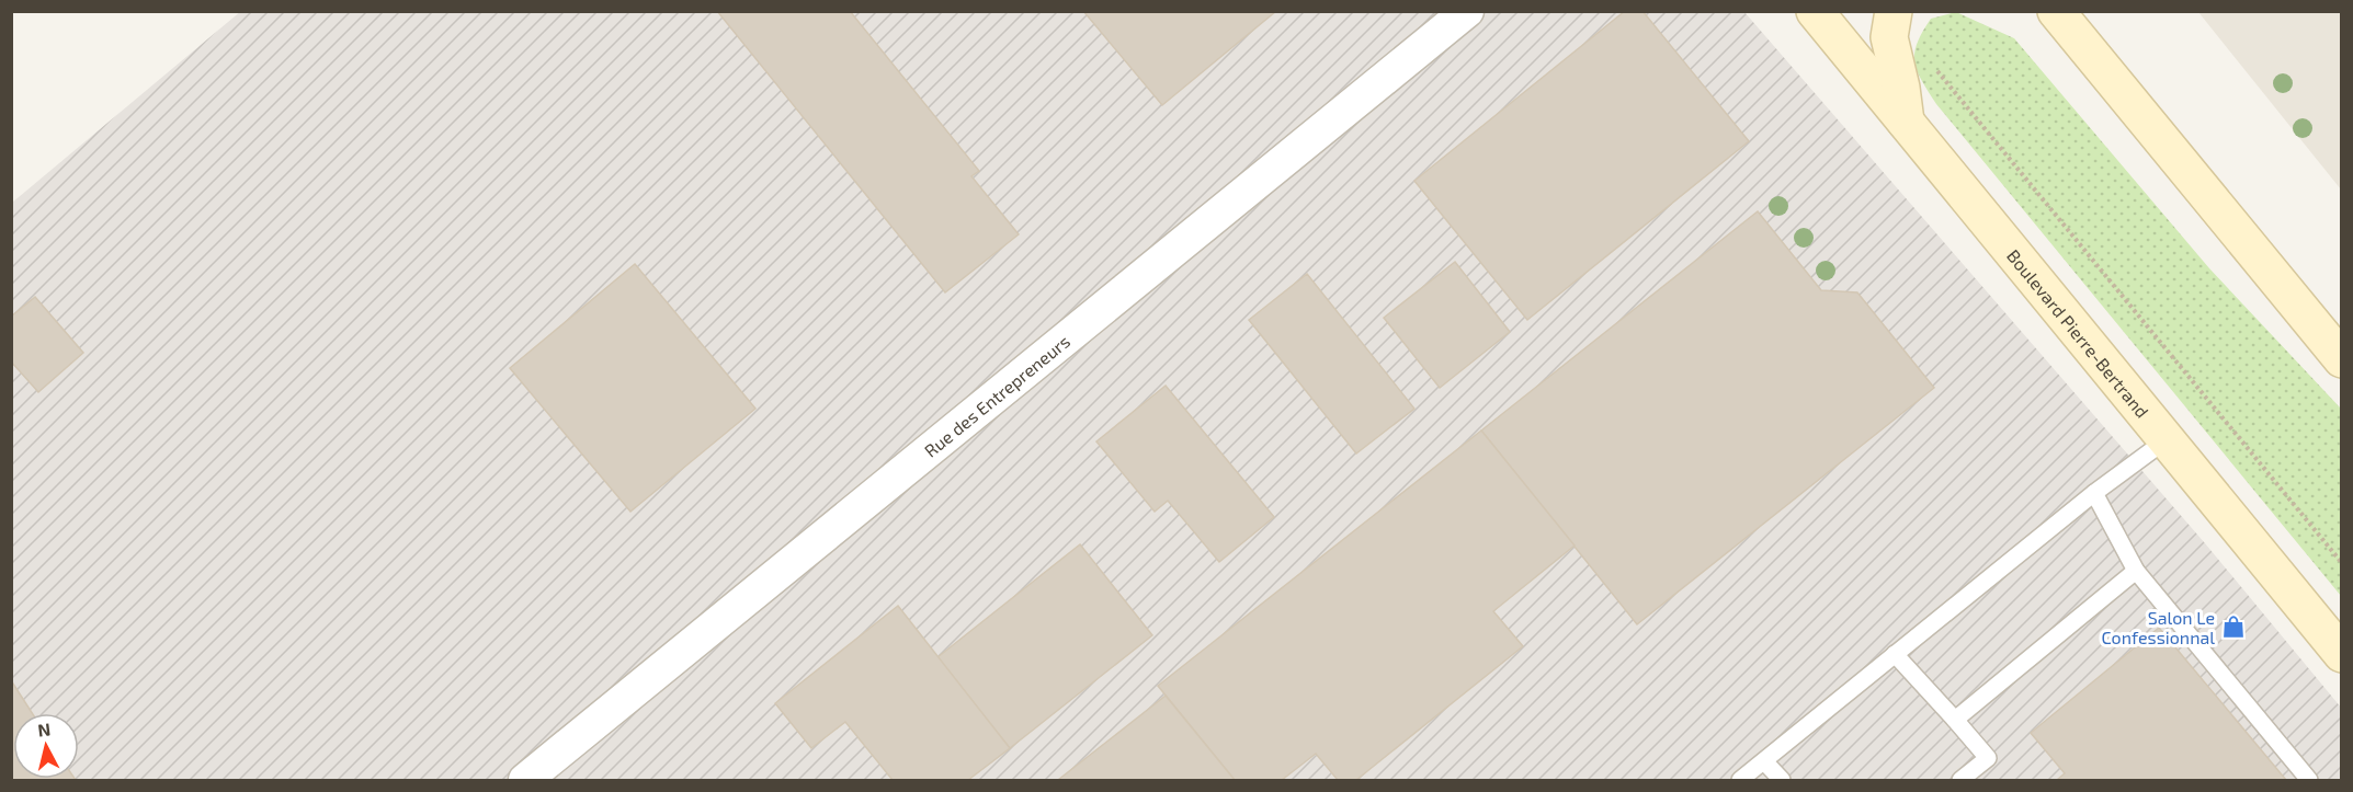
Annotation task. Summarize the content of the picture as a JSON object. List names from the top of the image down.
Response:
{
  "streets": {
    "main road": ["Boulevard Pierre-Bertrand"],
    "street": ["Rue des Entrepreneurs"]
  },
  "places": {
    "shop": ["Salon Le Confessionnal"]
  },
  "north": "top"
}
